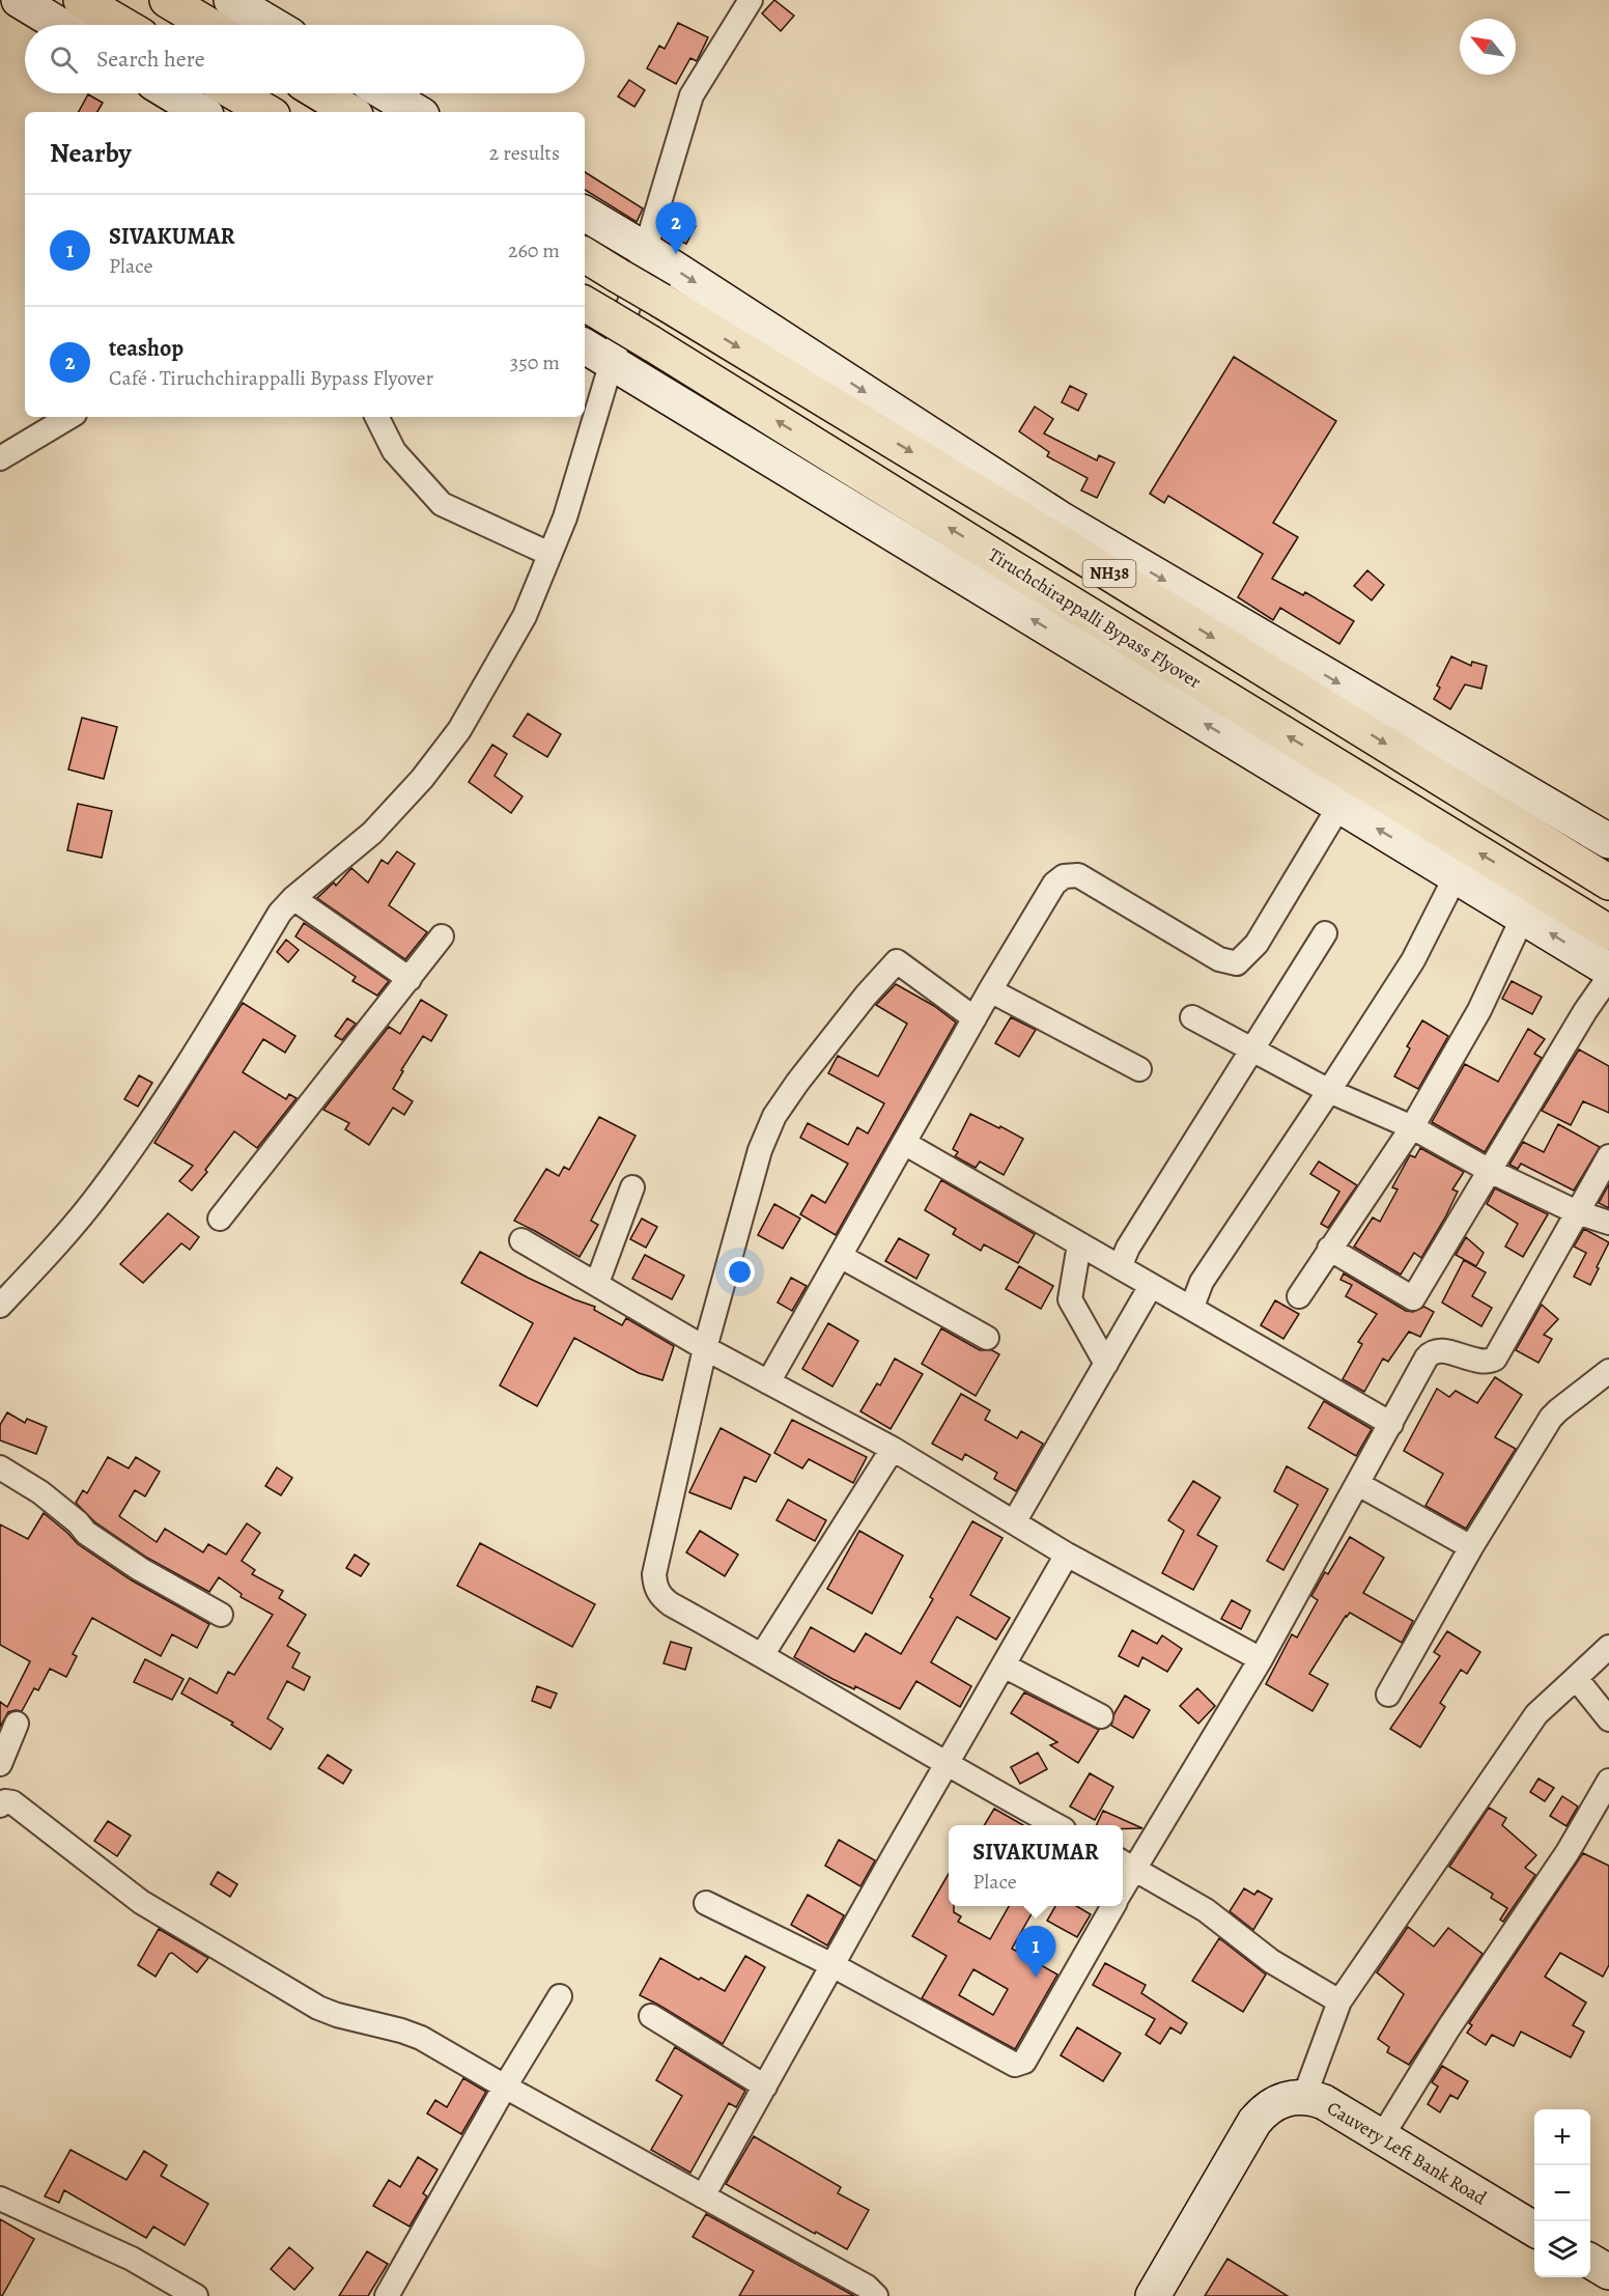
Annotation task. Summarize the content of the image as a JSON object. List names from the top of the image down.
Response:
{
  "streets": {
    "highway": ["NH38", "Tiruchchirappalli Bypass Flyover"],
    "street": ["Cauvery Left Bank Road"]
  },
  "north": "top left",
  "page": {
    "search": "Search here",
    "heading": ["Nearby", "2 results"],
    "list": [
      {
        "mark": "1",
        "name": "SIVAKUMAR",
        "note": "Place",
        "value": "260 m"
      },
      {
        "mark": "2",
        "name": "teashop",
        "note": "Café · Tiruchchirappalli Bypass Flyover",
        "value": "350 m"
      }
    ],
    "pins": ["2", "1"],
    "popup": ["SIVAKUMAR", "Place"],
    "map_buttons": ["+", "−"]
  }
}
